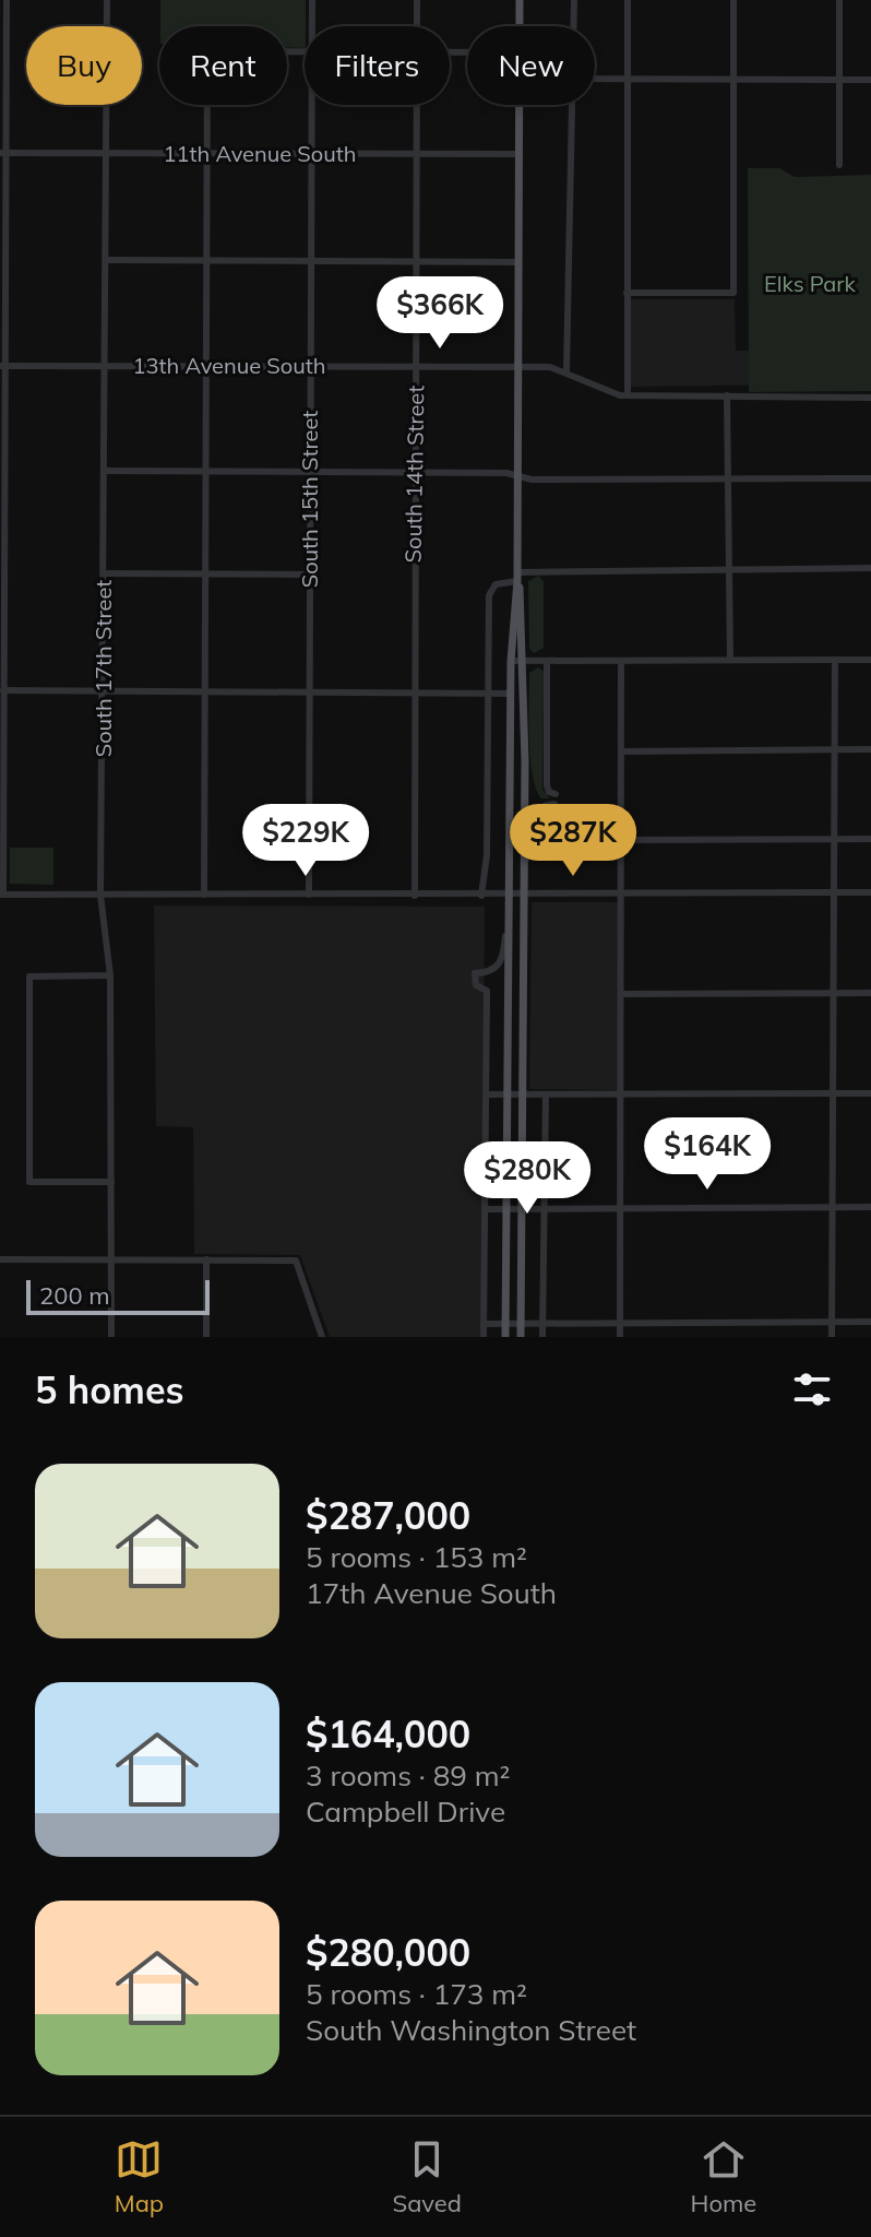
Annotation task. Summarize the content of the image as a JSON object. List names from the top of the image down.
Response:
{
  "streets": {
    "street": [
      "11th Avenue South",
      "13th Avenue South",
      "South 14th Street",
      "South 15th Street",
      "South 17th Street"
    ]
  },
  "crossings": [
    ["11th Avenue South", "South 14th Street"],
    ["11th Avenue South", "South 15th Street"],
    ["11th Avenue South", "South 17th Street"],
    ["13th Avenue South", "South 14th Street"],
    ["13th Avenue South", "South 15th Street"],
    ["13th Avenue South", "South 17th Street"]
  ],
  "parks": ["Elks Park"],
  "scale_bar": "200 m",
  "page": {
    "chip": [
      "Buy",
      "Rent",
      "Filters",
      "New"
    ],
    "price": [
      "$366K",
      "$229K",
      "$287K",
      "$164K",
      "$280K"
    ],
    "scale": "200 m",
    "heading": "5 homes",
    "list": [
      {
        "name": "$287,000",
        "note": "5 rooms · 153 m² · 17th Avenue South"
      },
      {
        "name": "$164,000",
        "note": "3 rooms · 89 m² · Campbell Drive"
      },
      {
        "name": "$280,000",
        "note": "5 rooms · 173 m² · South Washington Street"
      }
    ],
    "tabs": ["Map", "Saved", "Home"]
  }
}
